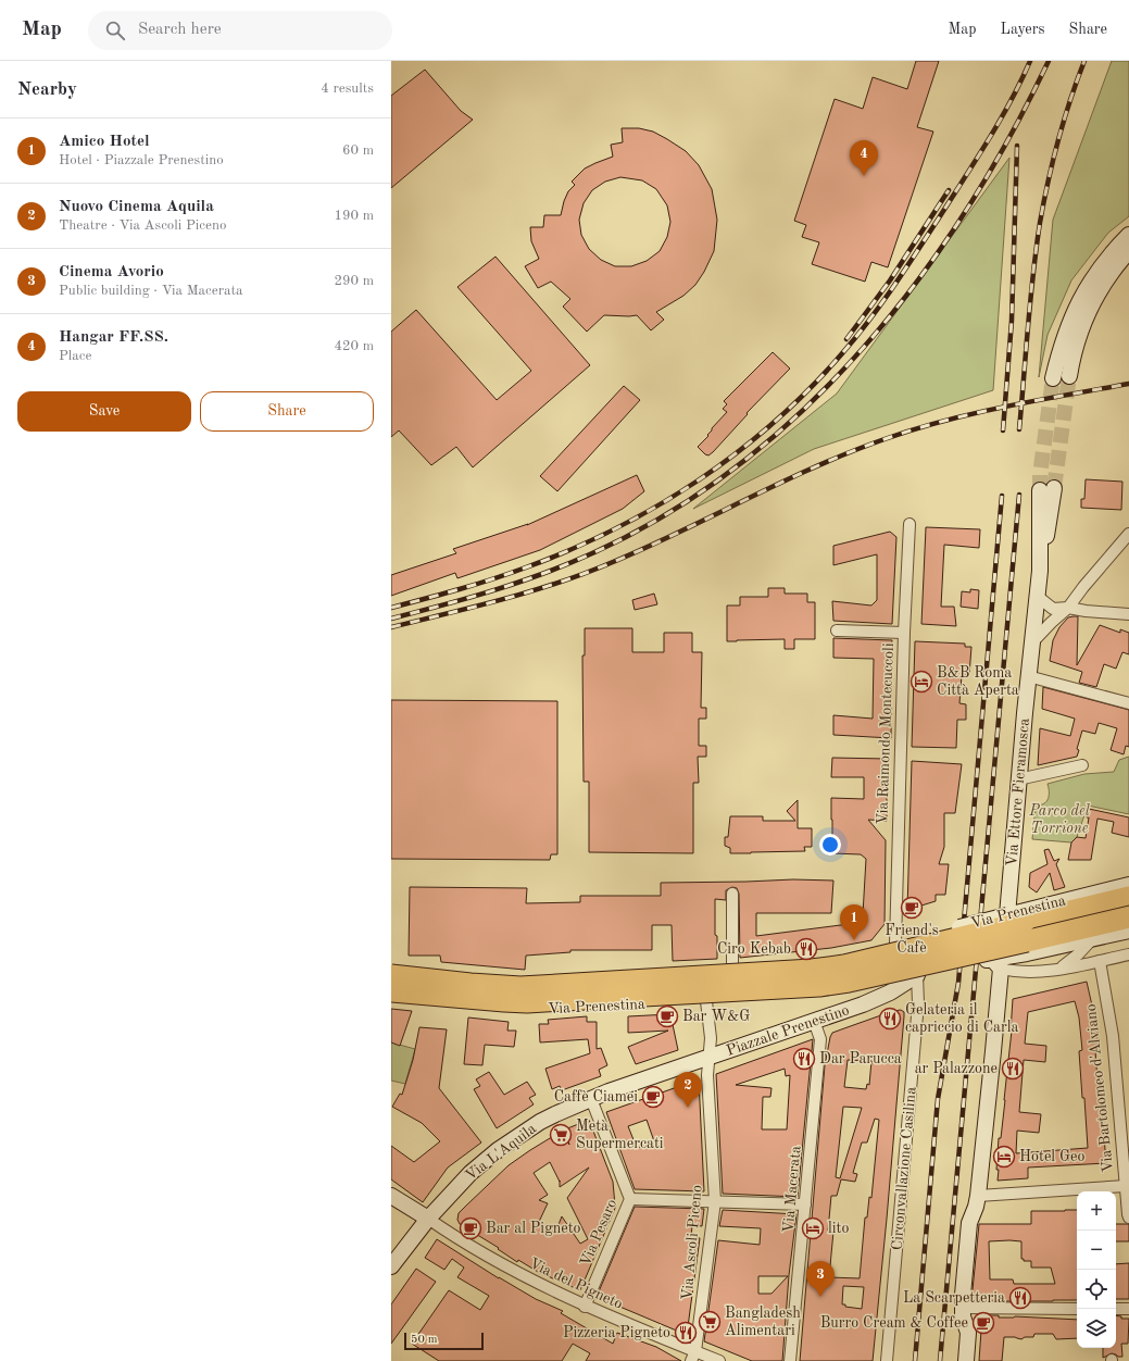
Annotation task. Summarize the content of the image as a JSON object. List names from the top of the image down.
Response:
{
  "streets": {
    "main road": [
      "Via Ettore Fieramosca",
      "Via Prenestina",
      "Piazzale Prenestino",
      "Via L'Aquila"
    ],
    "street": [
      "Via Raimondo Montecuccoli",
      "Via Bartolomeo d'Alviano",
      "Circonvallazione Casilina",
      "Via Macerata",
      "Via Pesaro",
      "Via Ascoli Piceno",
      "Via del Pigneto"
    ]
  },
  "crossings": [
    ["Via Raimondo Montecuccoli", "Via Prenestina"],
    ["Via Ettore Fieramosca", "Via Prenestina"],
    ["Via Prenestina", "Piazzale Prenestino"],
    ["Piazzale Prenestino", "Via L'Aquila"],
    ["Piazzale Prenestino", "Circonvallazione Casilina"],
    ["Piazzale Prenestino", "Via Macerata"],
    ["Piazzale Prenestino", "Via Ascoli Piceno"],
    ["Via L'Aquila", "Via Pesaro"],
    ["Via L'Aquila", "Via Ascoli Piceno"],
    ["Via L'Aquila", "Via del Pigneto"],
    ["Via Pesaro", "Via del Pigneto"],
    ["Via Ascoli Piceno", "Via del Pigneto"]
  ],
  "parks": ["Parco del Torrione"],
  "places": {
    "hotel": ["B&B Roma Città Aperta", "Hotel Geo", "lito"],
    "cafe": [
      "Friend's Cafè",
      "Bar W&G",
      "Caffè Ciamei",
      "Bar al Pigneto",
      "Burro Cream & Coffee"
    ],
    "restaurant": [
      "Ciro Kebab",
      "Gelateria il capriccio di Carla",
      "Dar Parucca",
      "ar Palazzone",
      "La Scarpetteria",
      "Pizzeria Pigneto"
    ],
    "supermarket": ["Metà Supermercati", "Bangladesh Alimentari"]
  },
  "scale_bar": "50 m",
  "page": {
    "header": "Map",
    "search": "Search here",
    "nav": ["Map", "Layers", "Share"],
    "heading": ["Nearby", "4 results"],
    "list": [
      {
        "mark": "1",
        "name": "Amico Hotel",
        "note": "Hotel · Piazzale Prenestino",
        "value": "60 m"
      },
      {
        "mark": "2",
        "name": "Nuovo Cinema Aquila",
        "note": "Theatre · Via Ascoli Piceno",
        "value": "190 m"
      },
      {
        "mark": "3",
        "name": "Cinema Avorio",
        "note": "Public building · Via Macerata",
        "value": "290 m"
      },
      {
        "mark": "4",
        "name": "Hangar FF.SS.",
        "note": "Place",
        "value": "420 m"
      }
    ],
    "pins": [
      "4",
      "1",
      "2",
      "3"
    ],
    "buttons": ["Save", "Share"],
    "map_buttons": ["+", "−"],
    "scale": "50 m"
  }
}
